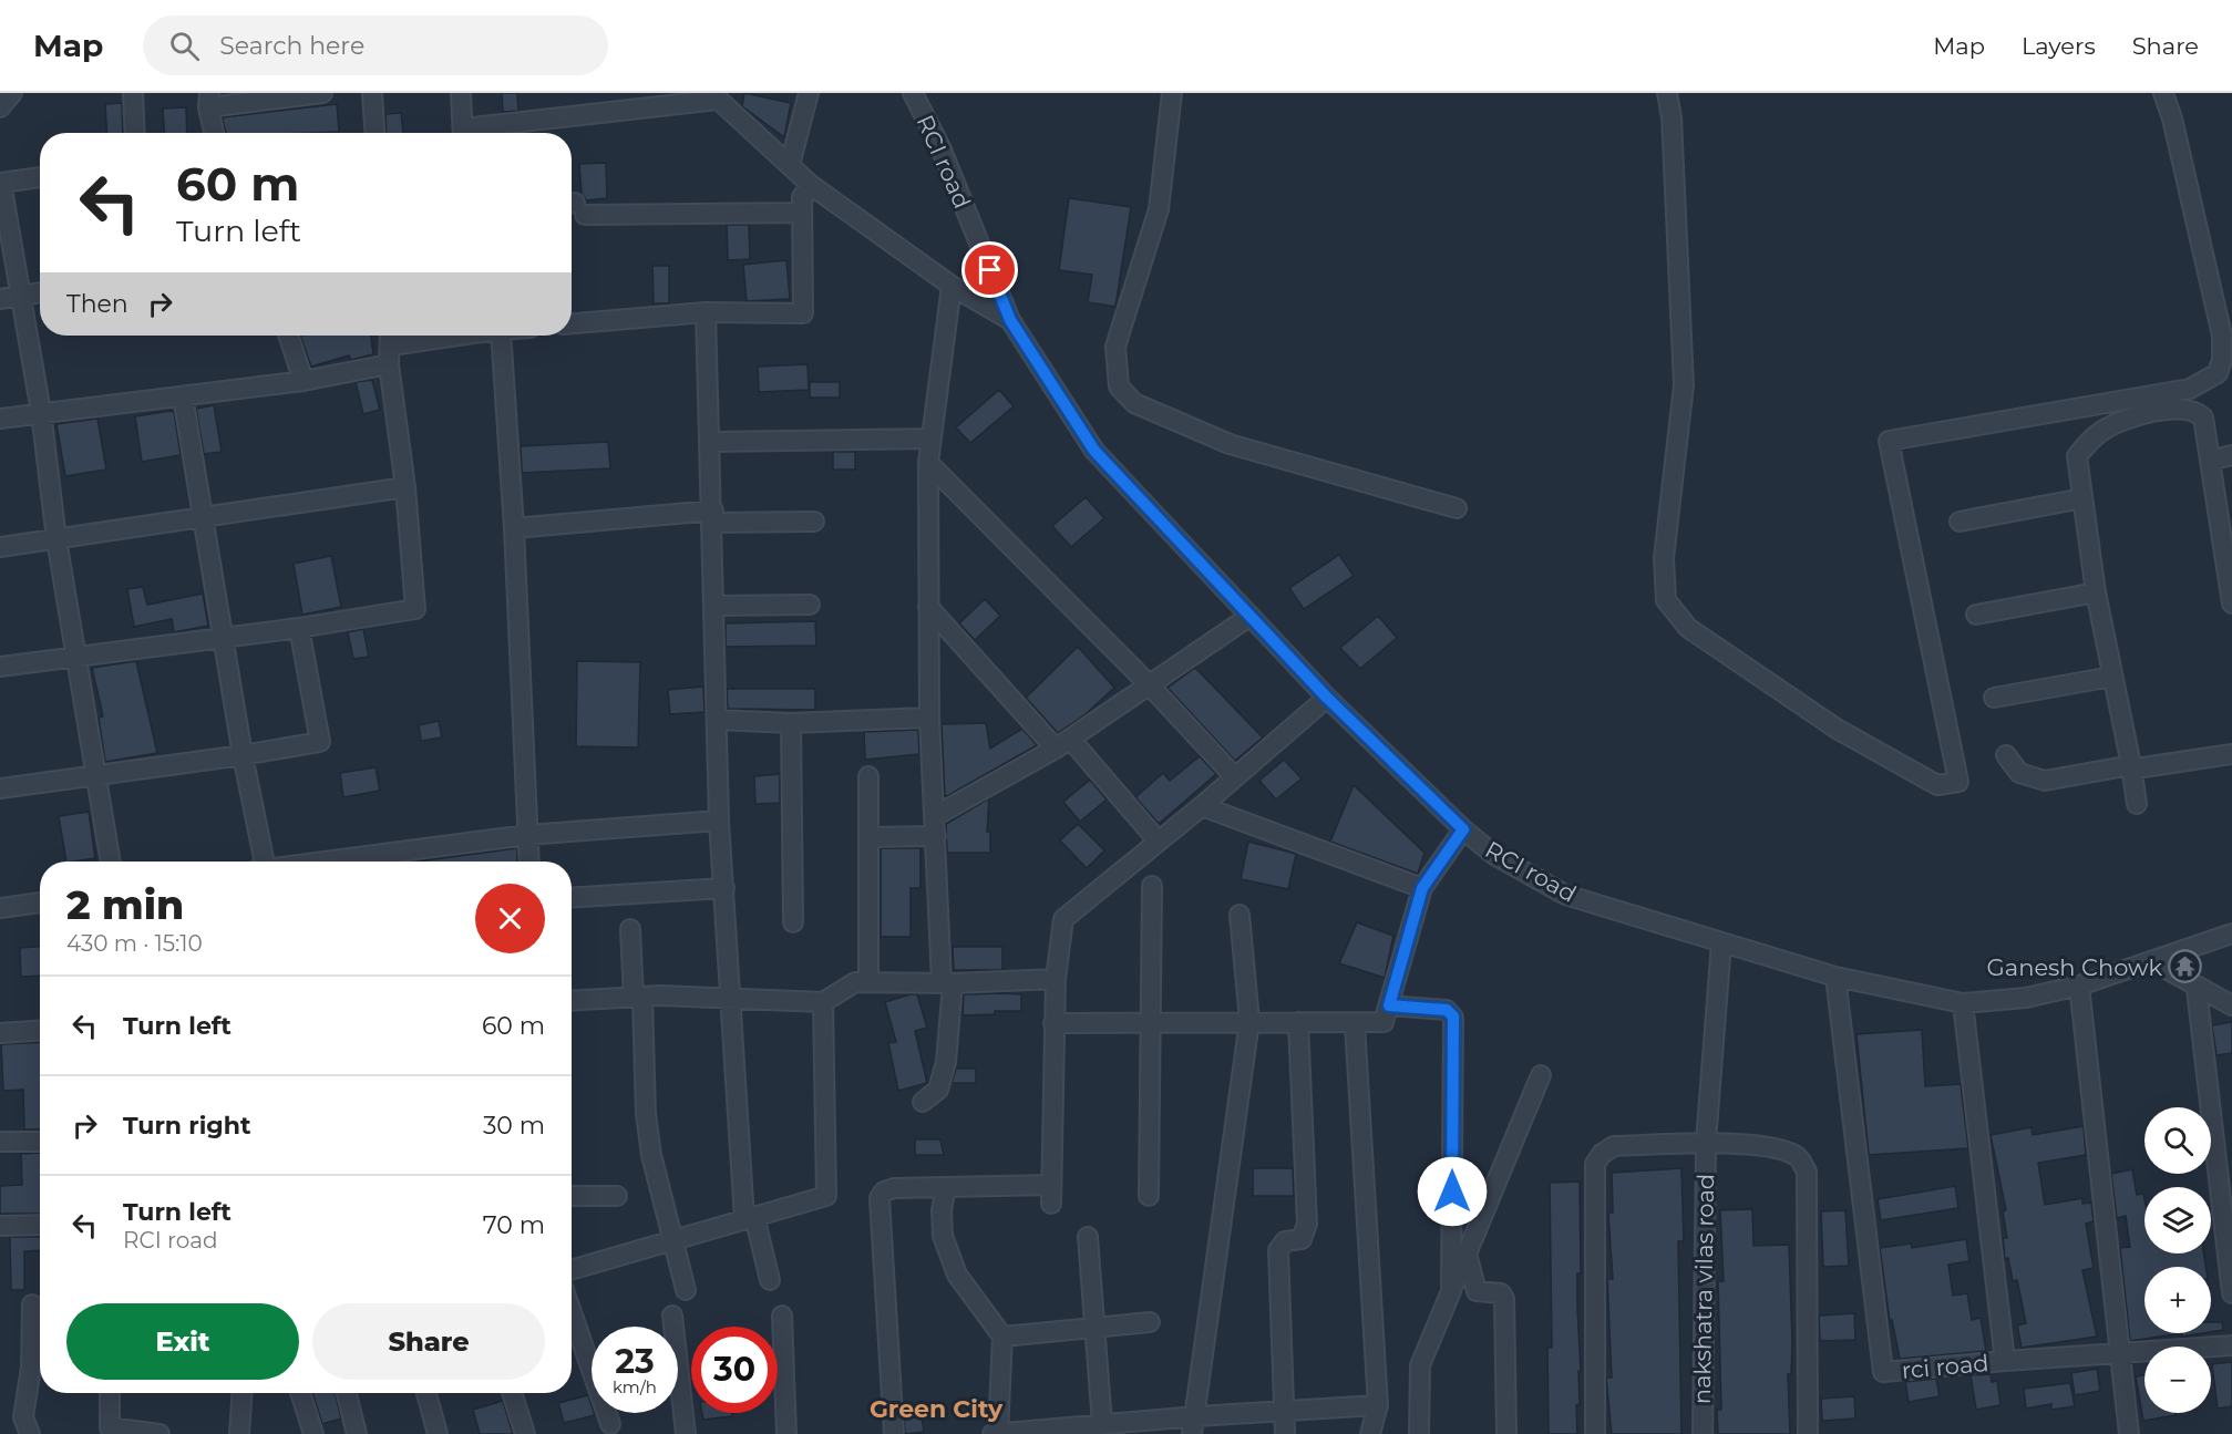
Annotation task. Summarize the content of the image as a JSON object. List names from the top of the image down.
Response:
{
  "streets": {
    "street": ["RCI road", "nakshatra vilas road", "rci road"]
  },
  "crossings": [
    ["RCI road", "nakshatra vilas road"],
    ["RCI road", "rci road"]
  ],
  "districts": ["Green City"],
  "places": {
    "temple": ["Ganesh Chowk"]
  },
  "page": {
    "header": "Map",
    "search": "Search here",
    "nav": ["Map", "Layers", "Share"],
    "turn": ["60 m", "Turn left"],
    "then": "Then",
    "heading": ["2 min", "430 m · 15:10"],
    "list": [
      {
        "name": "Turn left",
        "value": "60 m"
      },
      {
        "name": "Turn right",
        "value": "30 m"
      },
      {
        "name": "Turn left",
        "note": "RCI road",
        "value": "70 m"
      }
    ],
    "map_buttons": ["+", "−"],
    "buttons": ["Exit", "Share"],
    "speed": "23 km/h",
    "limit": "30"
  }
}
